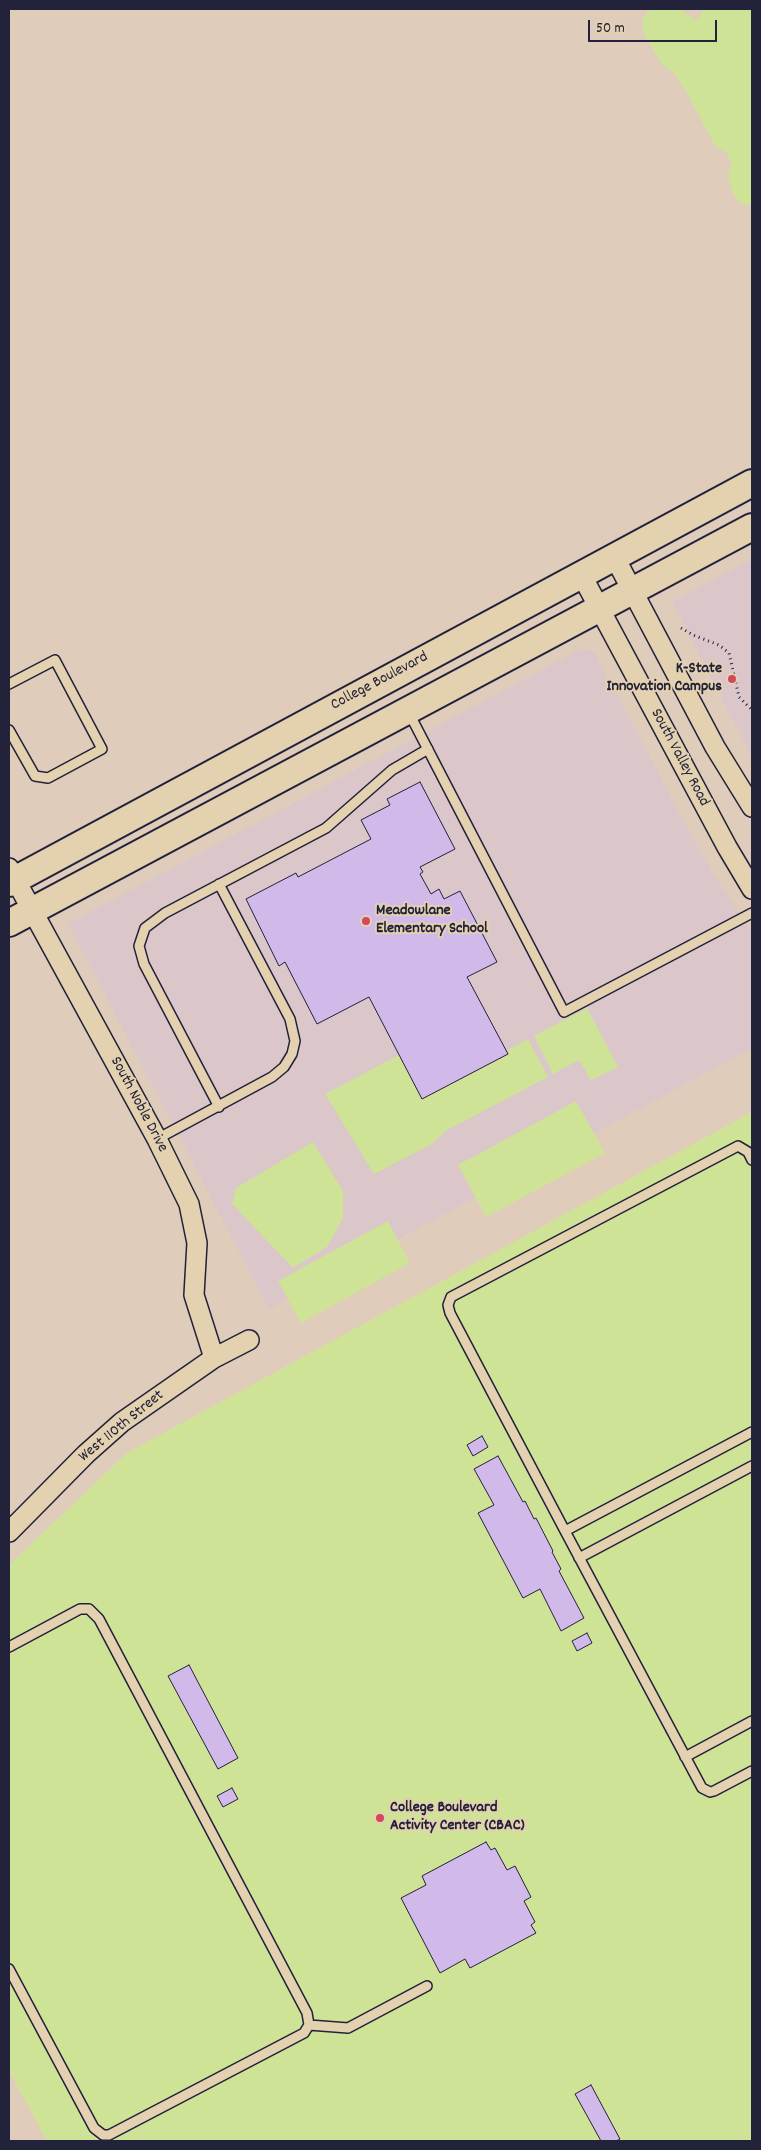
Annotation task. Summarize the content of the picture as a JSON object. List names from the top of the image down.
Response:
{
  "streets": {
    "main road": ["College Boulevard"],
    "street": ["South Valley Road", "South Noble Drive", "West 110th Street"]
  },
  "crossings": [
    ["College Boulevard", "South Valley Road"],
    ["College Boulevard", "South Noble Drive"],
    ["South Noble Drive", "West 110th Street"]
  ],
  "places": ["K-State Innovation Campus", "Meadowlane Elementary School", "College Boulevard Activity Center (CBAC)"],
  "scale_bar": "50 m"
}
